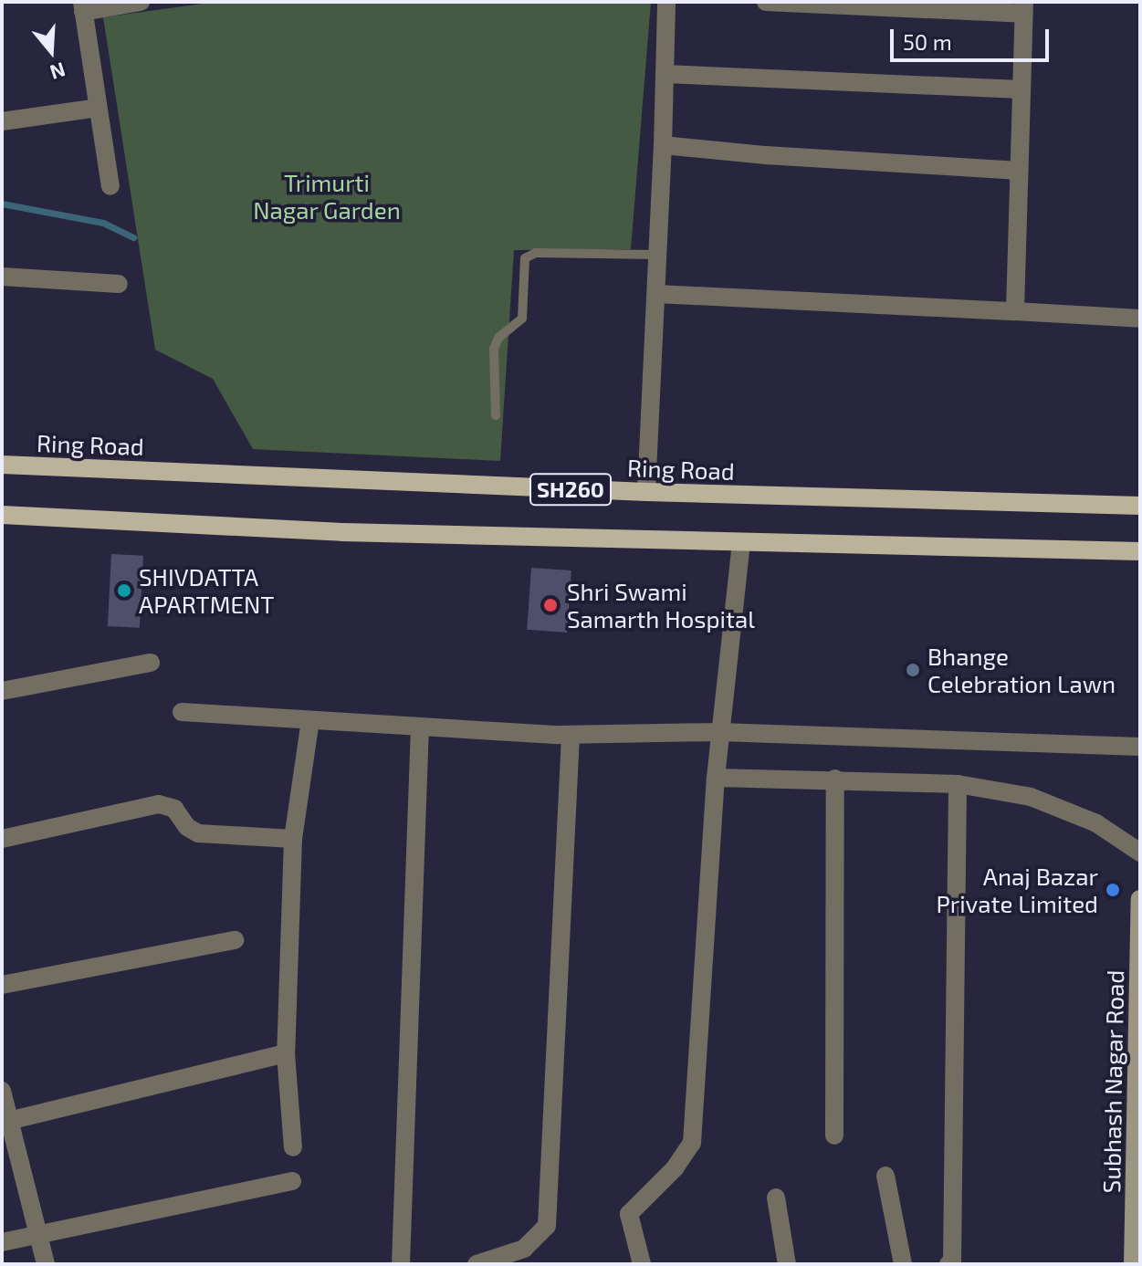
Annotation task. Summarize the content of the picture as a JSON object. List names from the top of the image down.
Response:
{
  "streets": {
    "main road": ["Ring Road", "SH260"],
    "street": ["Subhash Nagar Road"]
  },
  "parks": ["Trimurti Nagar Garden"],
  "places": [
    "SHIVDATTA APARTMENT",
    "Shri Swami Samarth Hospital",
    "Bhange Celebration Lawn",
    "Anaj Bazar Private Limited"
  ],
  "scale_bar": "50 m",
  "north": "bottom"
}
